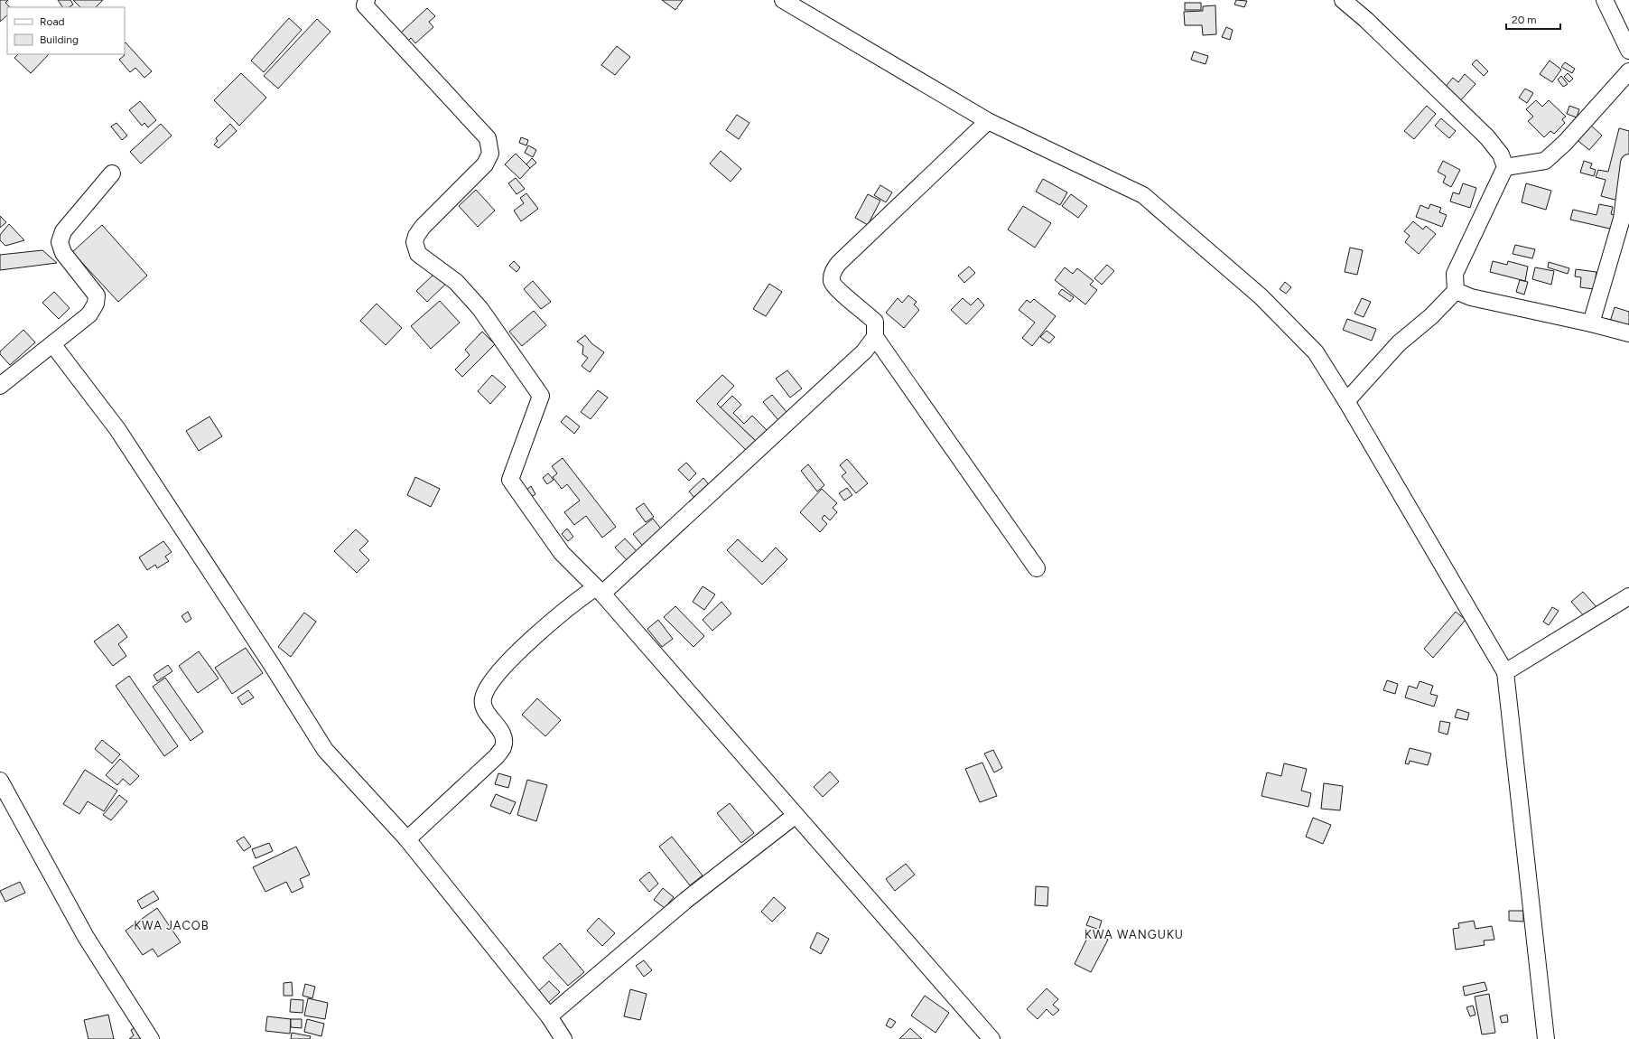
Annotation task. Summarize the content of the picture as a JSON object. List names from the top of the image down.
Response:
{
  "districts": ["KWA JACOB", "KWA WANGUKU"],
  "legend": ["Road", "Building"],
  "scale_bar": "20 m"
}
